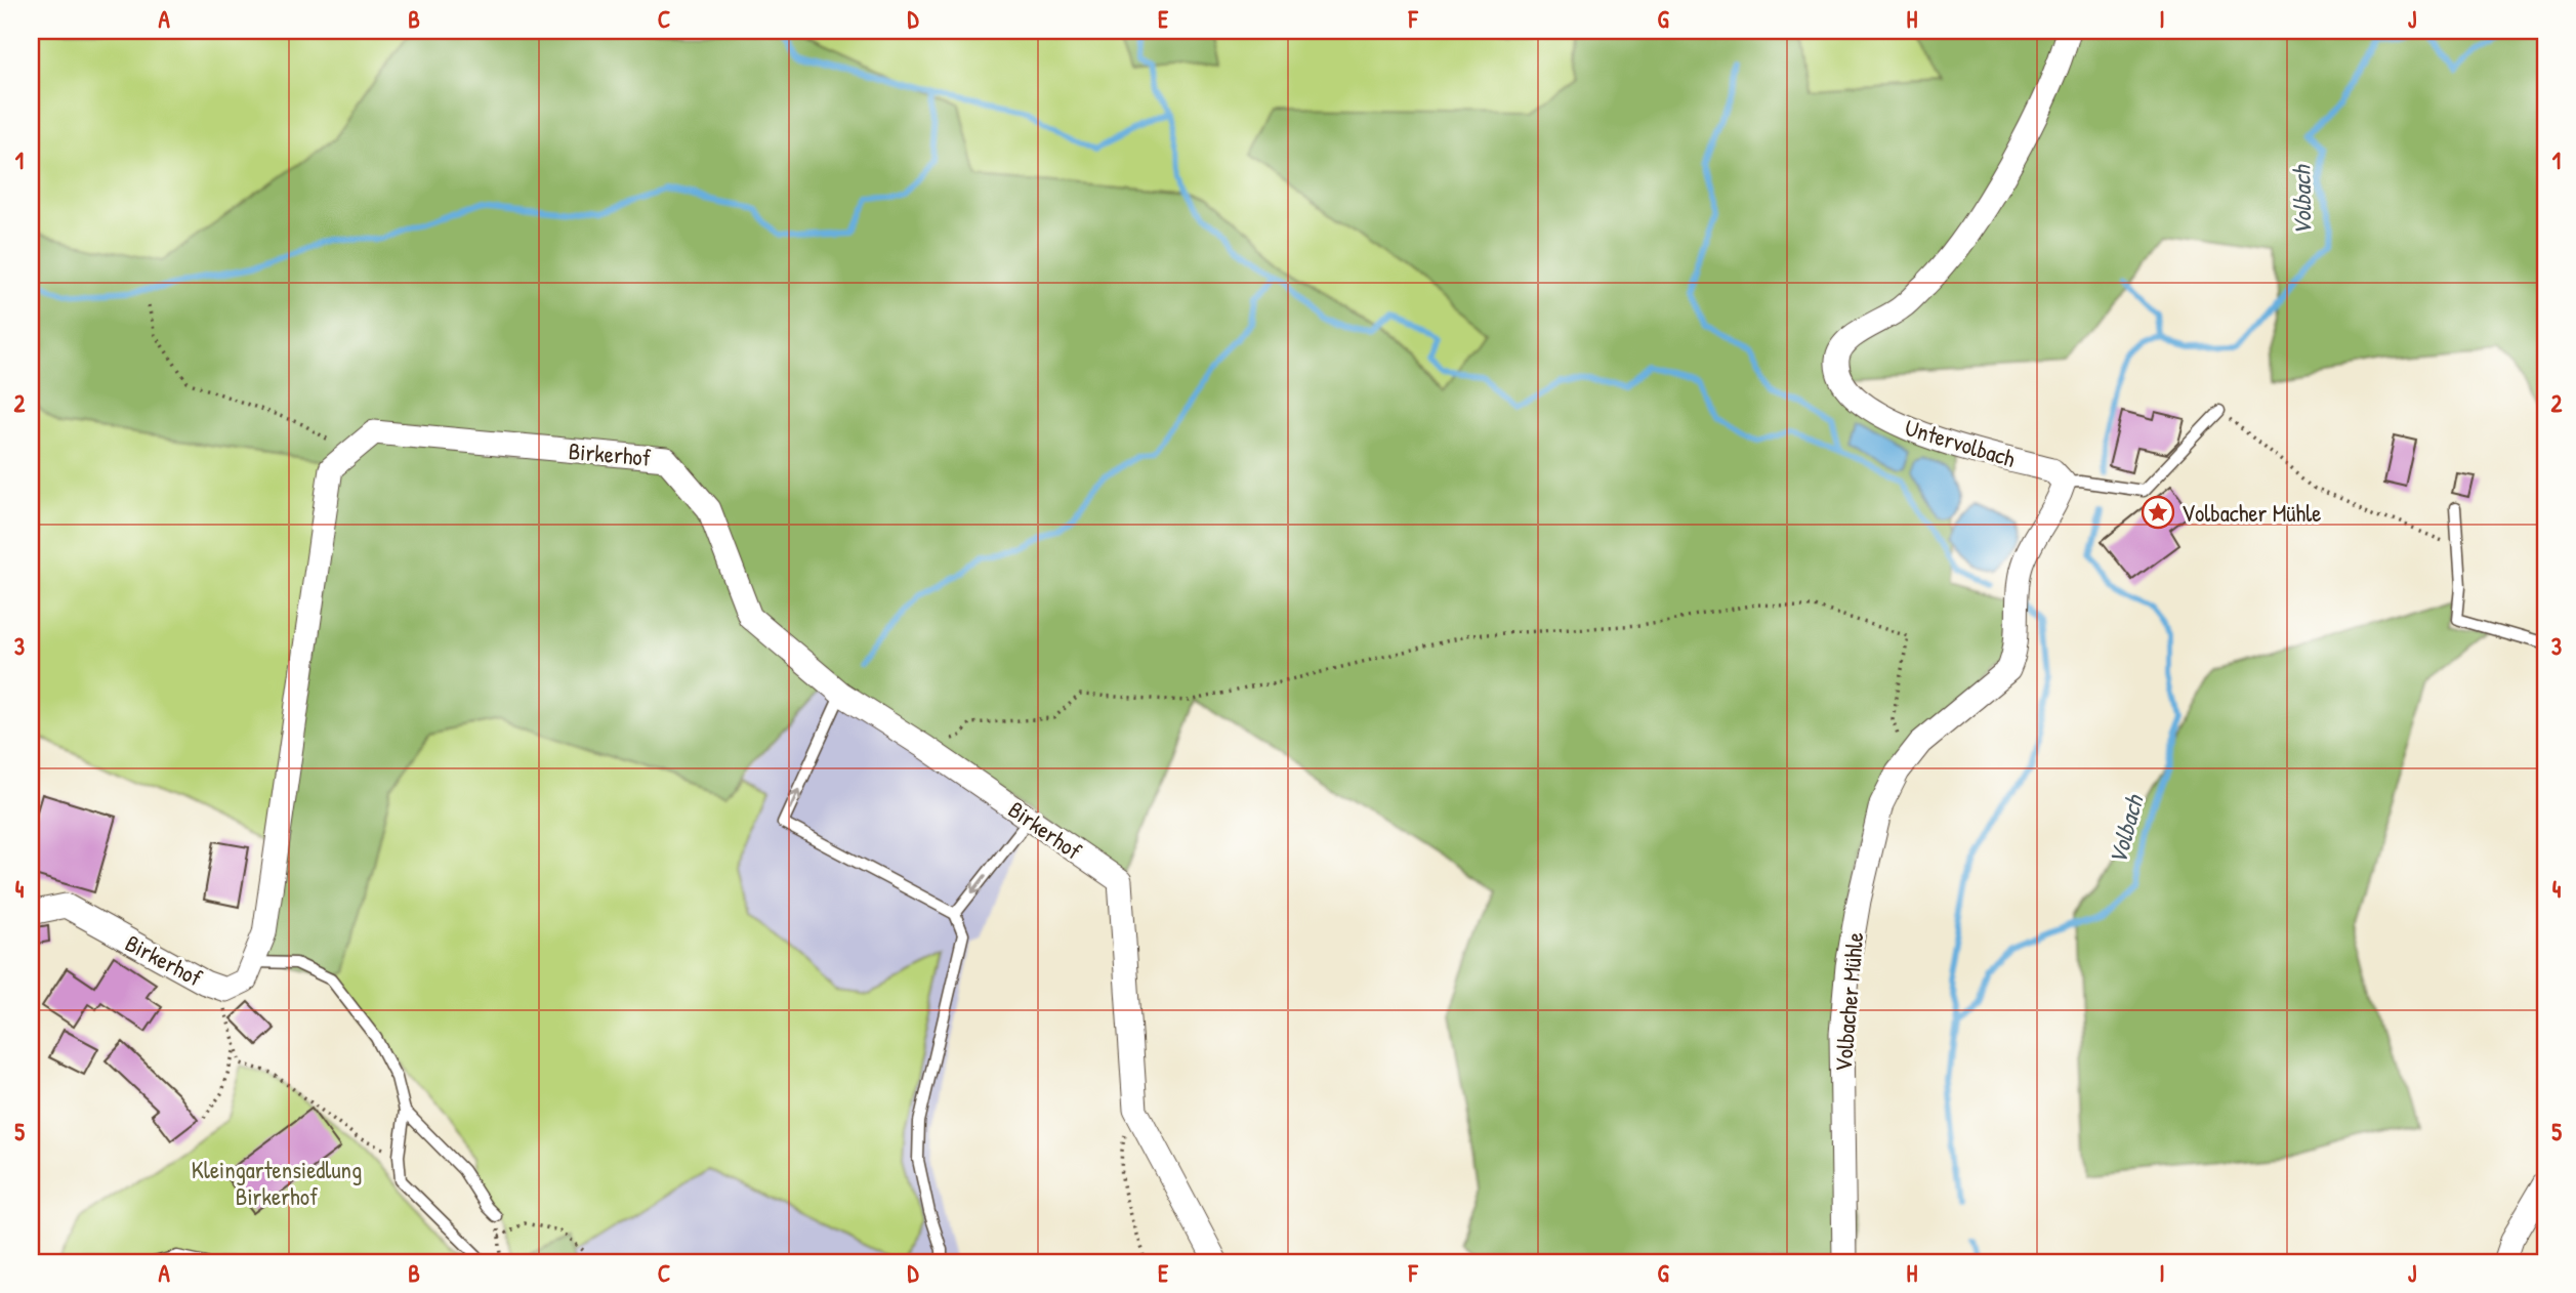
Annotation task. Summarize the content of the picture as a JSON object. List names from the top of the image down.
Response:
{
  "streets": {
    "street": ["Untervolbach", "Birkerhof", "Volbacher Mühle"]
  },
  "crossings": [
    ["Untervolbach", "Volbacher Mühle"]
  ],
  "water": ["Volbach"],
  "parks": ["Kleingartensiedlung Birkerhof"],
  "places": {
    "place": ["Volbacher Mühle"]
  },
  "grid": {
    "columns": [
      "A",
      "B",
      "C",
      "D",
      "E",
      "F",
      "G",
      "H",
      "I",
      "J"
    ],
    "rows": [
      "1",
      "2",
      "3",
      "4",
      "5"
    ]
  }
}
